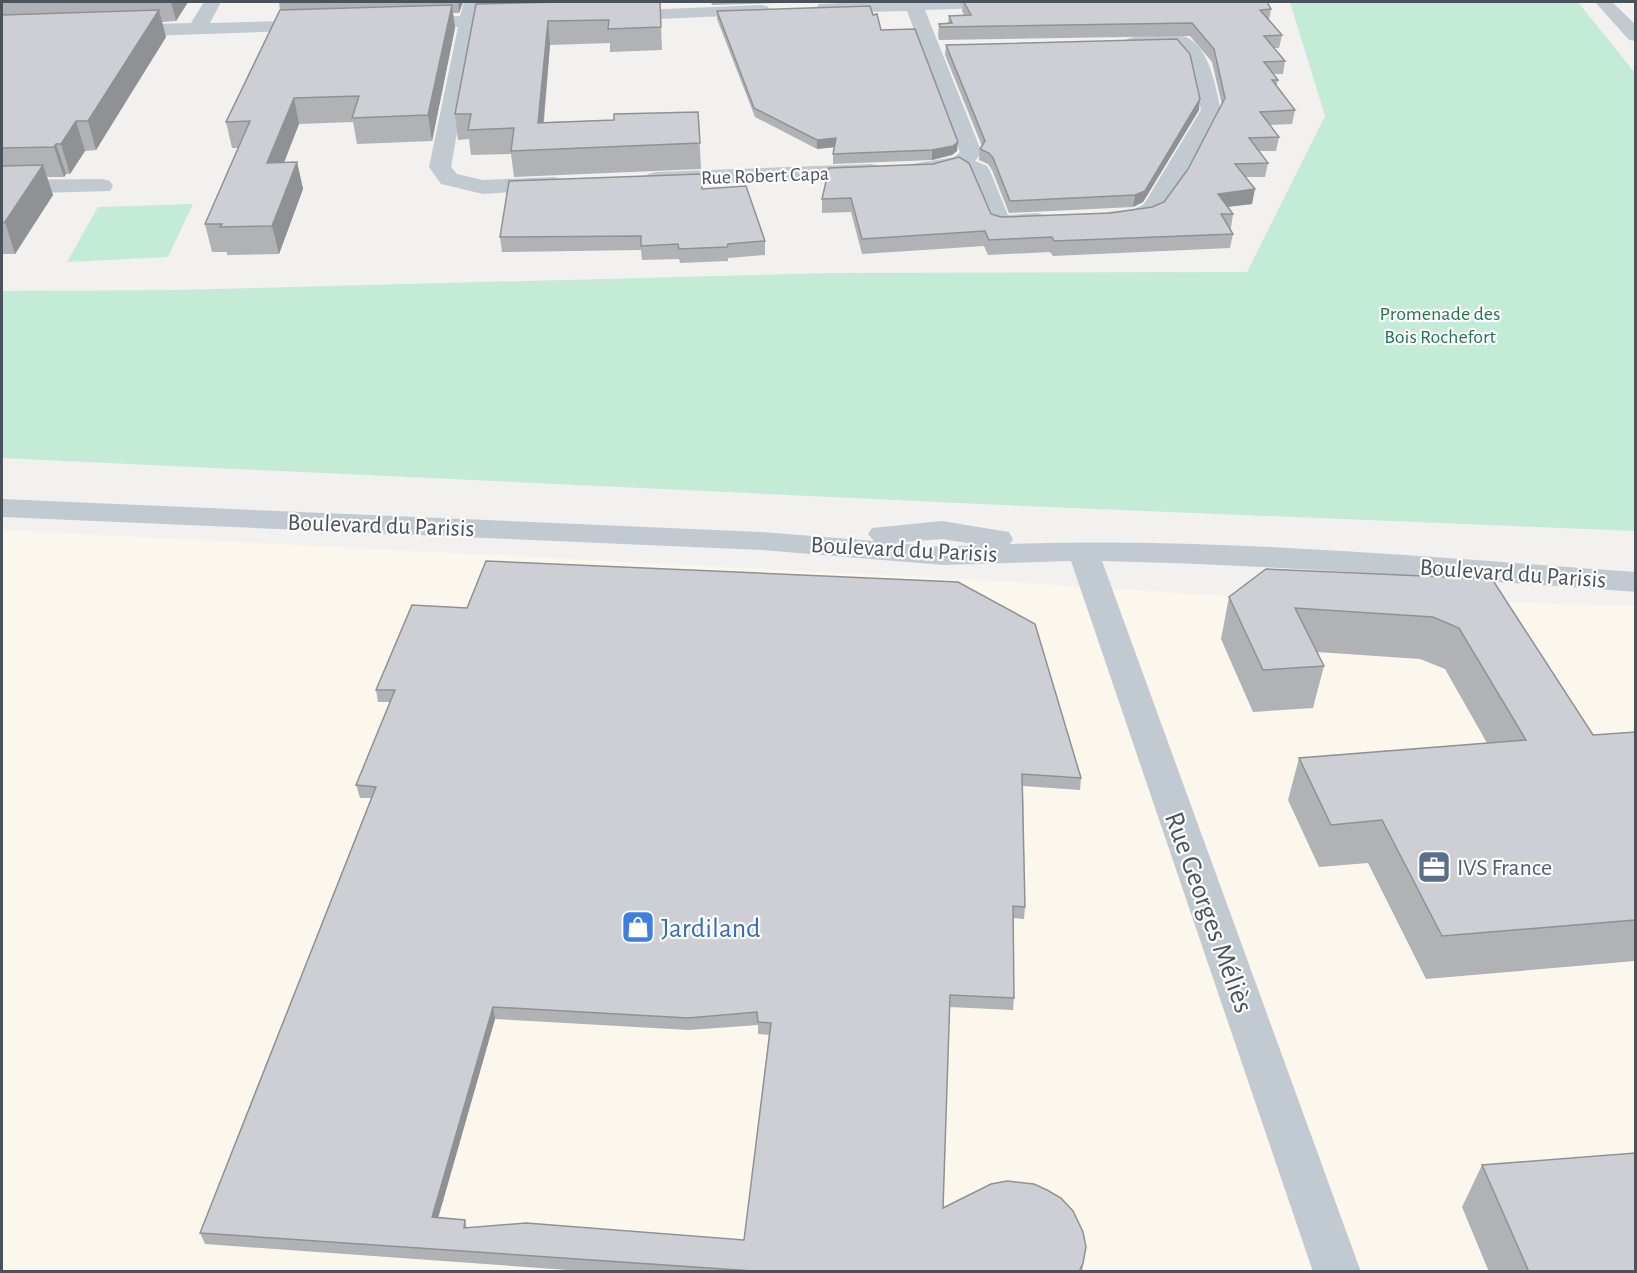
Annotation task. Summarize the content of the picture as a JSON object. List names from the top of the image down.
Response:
{
  "streets": {
    "street": ["Rue Robert Capa", "Boulevard du Parisis", "Rue Georges Méliès"]
  },
  "crossings": [
    ["Boulevard du Parisis", "Rue Georges Méliès"]
  ],
  "parks": ["Promenade des Bois Rochefort"],
  "places": {
    "office": ["IVS France"],
    "shop": ["Jardiland"]
  }
}
